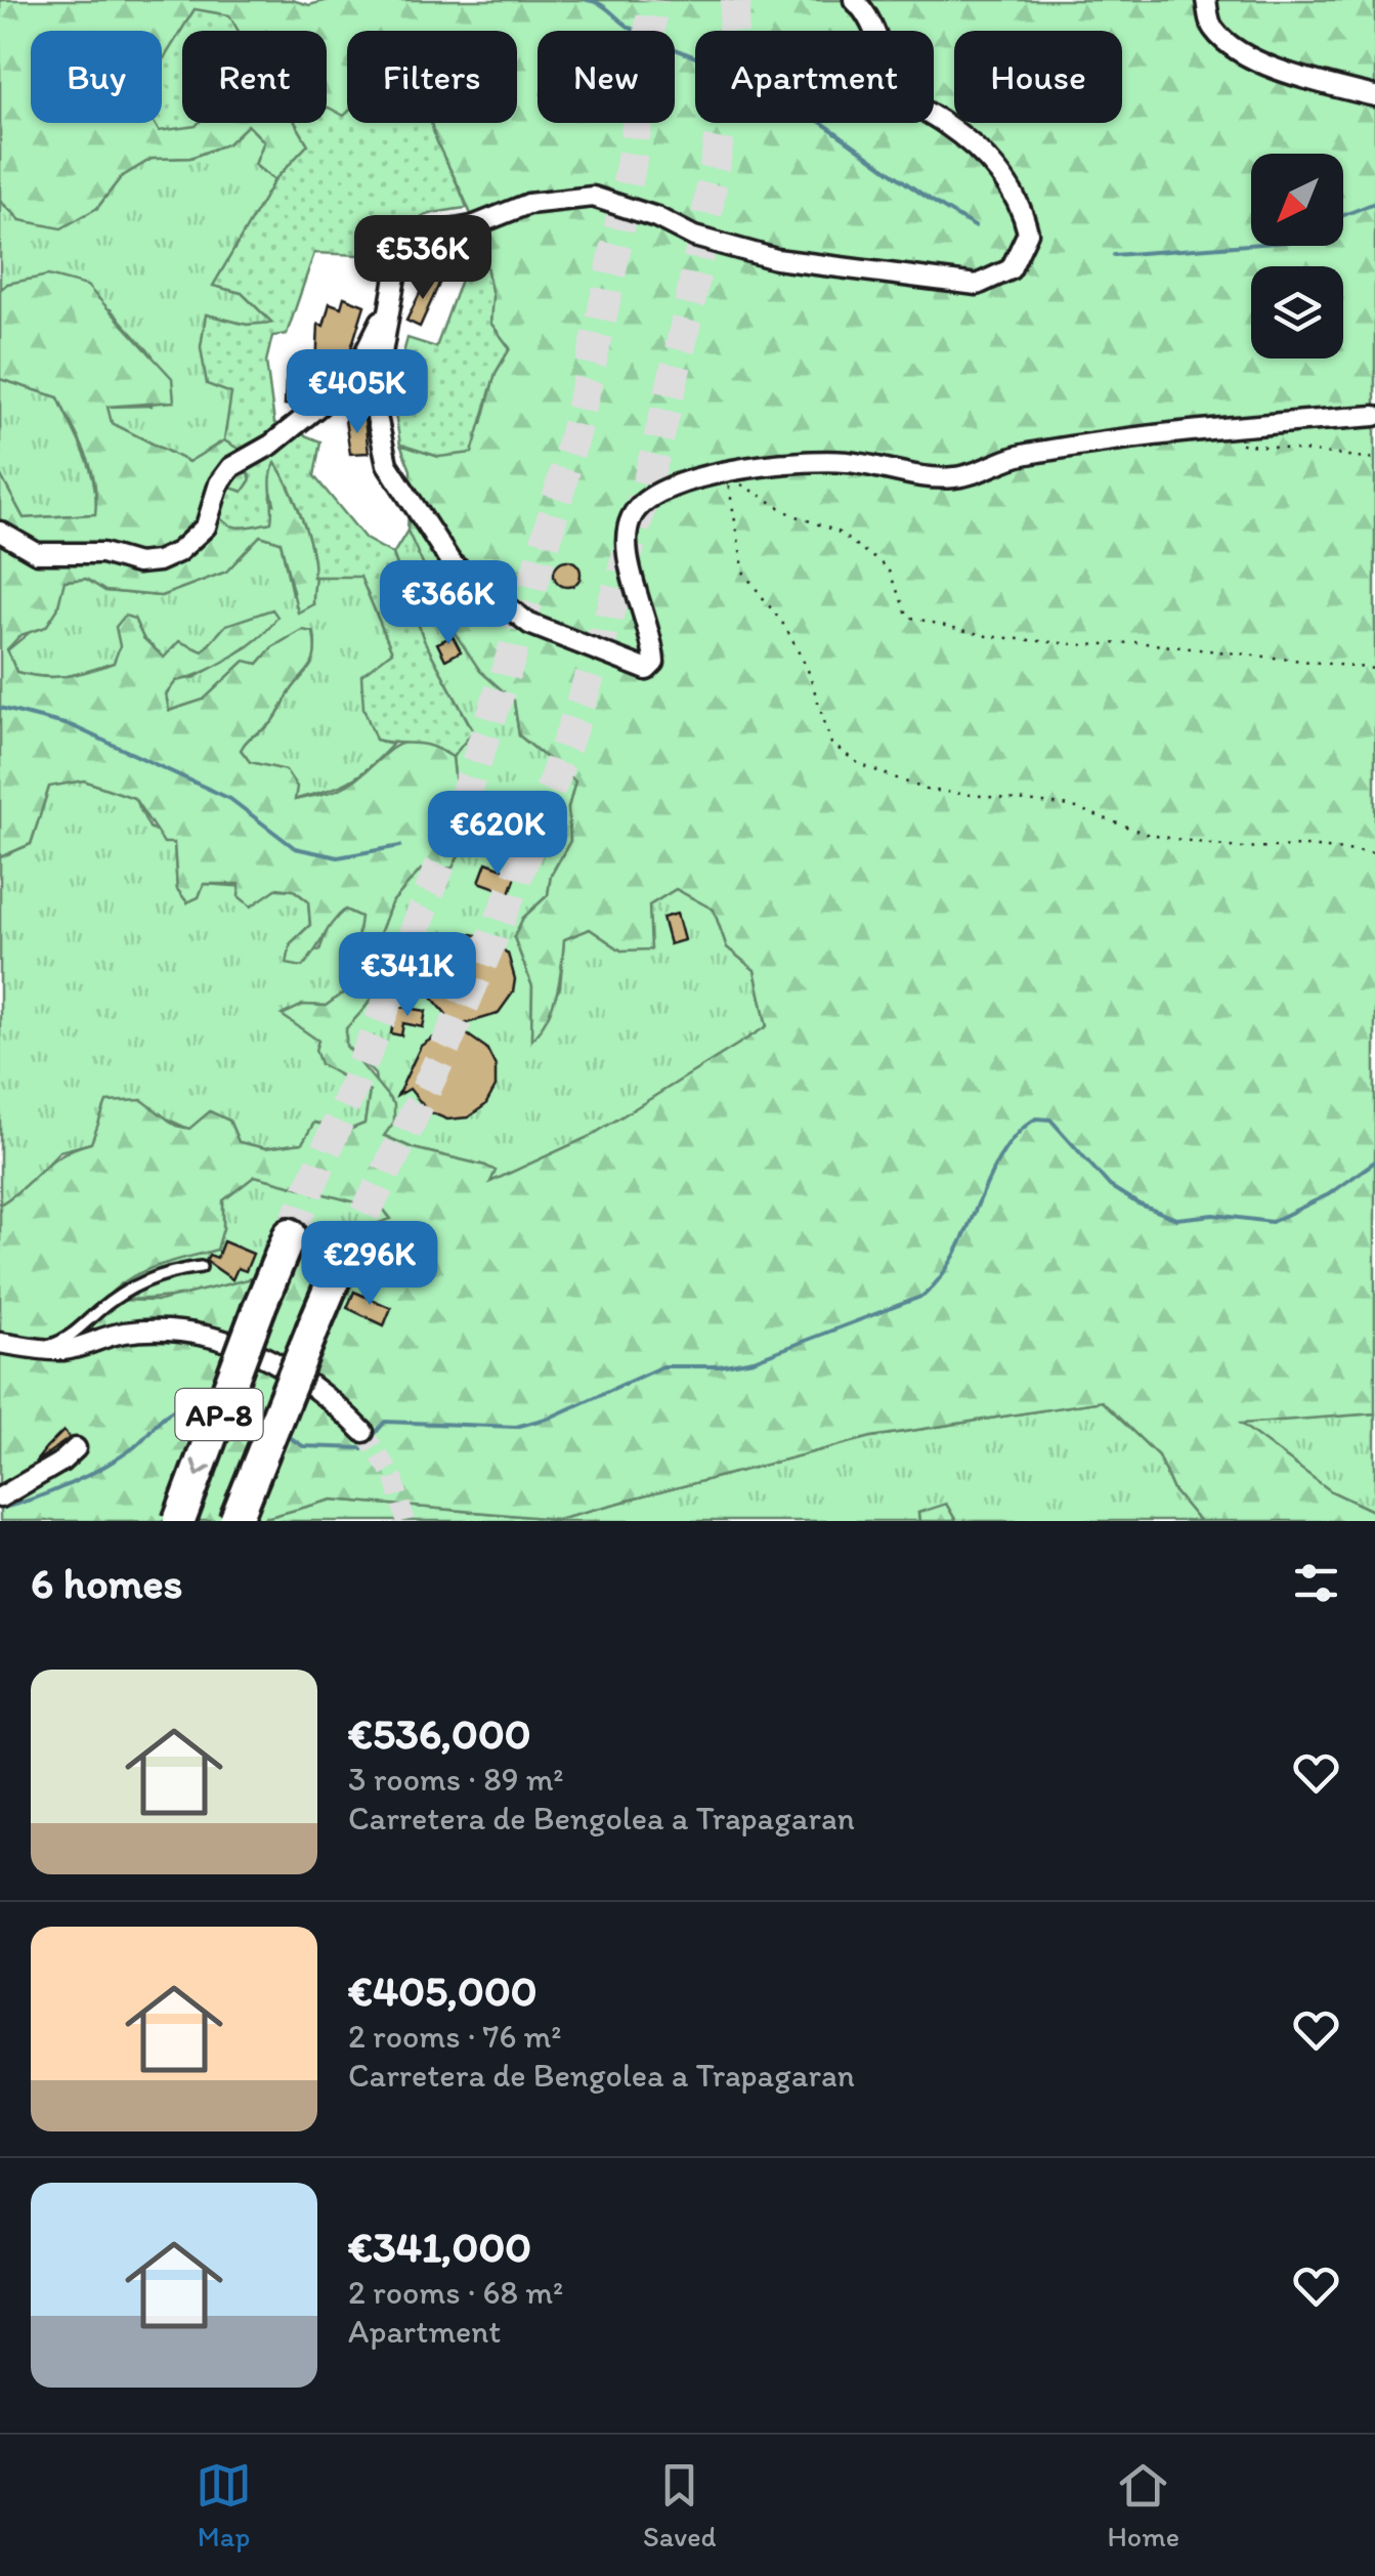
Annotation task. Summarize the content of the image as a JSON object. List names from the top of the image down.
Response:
{
  "streets": {
    "highway": ["AP-8"]
  },
  "north": "bottom left",
  "page": {
    "chip": [
      "Buy",
      "Rent",
      "Filters",
      "New",
      "Apartment",
      "House"
    ],
    "price": [
      "€536K",
      "€405K",
      "€366K",
      "€620K",
      "€341K",
      "€296K"
    ],
    "heading": "6 homes",
    "list": [
      {
        "name": "€536,000",
        "note": "3 rooms · 89 m² · Carretera de Bengolea a Trapagaran"
      },
      {
        "name": "€405,000",
        "note": "2 rooms · 76 m² · Carretera de Bengolea a Trapagaran"
      },
      {
        "name": "€341,000",
        "note": "2 rooms · 68 m² · Apartment"
      }
    ],
    "tabs": ["Map", "Saved", "Home"]
  }
}
